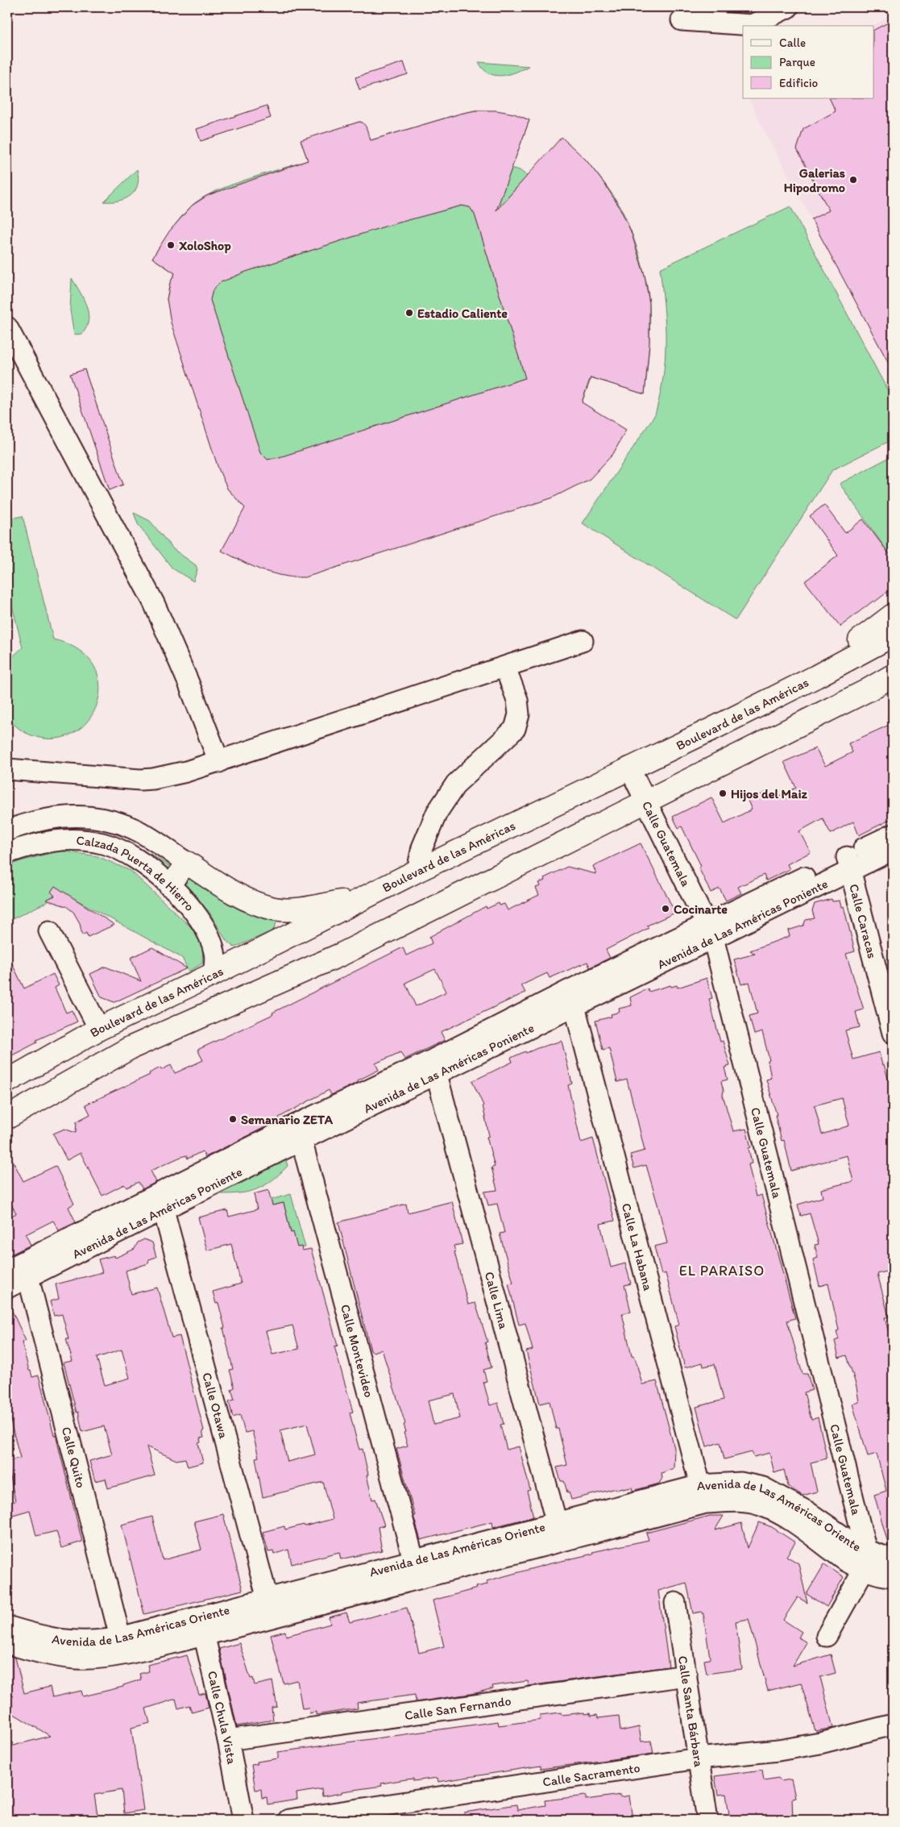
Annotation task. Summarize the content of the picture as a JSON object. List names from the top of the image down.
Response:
{
  "streets": {
    "main road": ["Boulevard de las Américas"],
    "street": [
      "Calle Guatemala",
      "Calzada Puerta de Hierro",
      "Calle Caracas",
      "Avenida de Las Américas Poniente",
      "Calle La Habana",
      "Calle Lima",
      "Calle Montevideo",
      "Calle Otawa",
      "Calle Quito",
      "Avenida de Las Américas Oriente",
      "Calle San Fernando",
      "Calle Santa Bárbara",
      "Calle Chula Vista",
      "Calle Sacramento"
    ]
  },
  "crossings": [
    ["Boulevard de las Américas", "Calle Guatemala"],
    ["Boulevard de las Américas", "Calzada Puerta de Hierro"],
    ["Calle Guatemala", "Avenida de Las Américas Poniente"],
    ["Calle Guatemala", "Avenida de Las Américas Oriente"],
    ["Calle Caracas", "Avenida de Las Américas Poniente"],
    ["Avenida de Las Américas Poniente", "Calle La Habana"],
    ["Avenida de Las Américas Poniente", "Calle Lima"],
    ["Avenida de Las Américas Poniente", "Calle Montevideo"],
    ["Avenida de Las Américas Poniente", "Calle Otawa"],
    ["Avenida de Las Américas Poniente", "Calle Quito"],
    ["Calle La Habana", "Avenida de Las Américas Oriente"],
    ["Calle Lima", "Avenida de Las Américas Oriente"],
    ["Calle Montevideo", "Avenida de Las Américas Oriente"],
    ["Calle Otawa", "Avenida de Las Américas Oriente"],
    ["Calle Quito", "Avenida de Las Américas Oriente"],
    ["Avenida de Las Américas Oriente", "Calle Chula Vista"],
    ["Calle San Fernando", "Calle Santa Bárbara"],
    ["Calle San Fernando", "Calle Chula Vista"],
    ["Calle Santa Bárbara", "Calle Sacramento"]
  ],
  "districts": ["EL PARAISO"],
  "places": [
    "Galerias Hipodromo",
    "XoloShop",
    "Estadio Caliente",
    "Hijos del Maiz",
    "Cocinarte",
    "Semanario ZETA"
  ],
  "legend": ["Calle", "Parque", "Edificio"]
}
